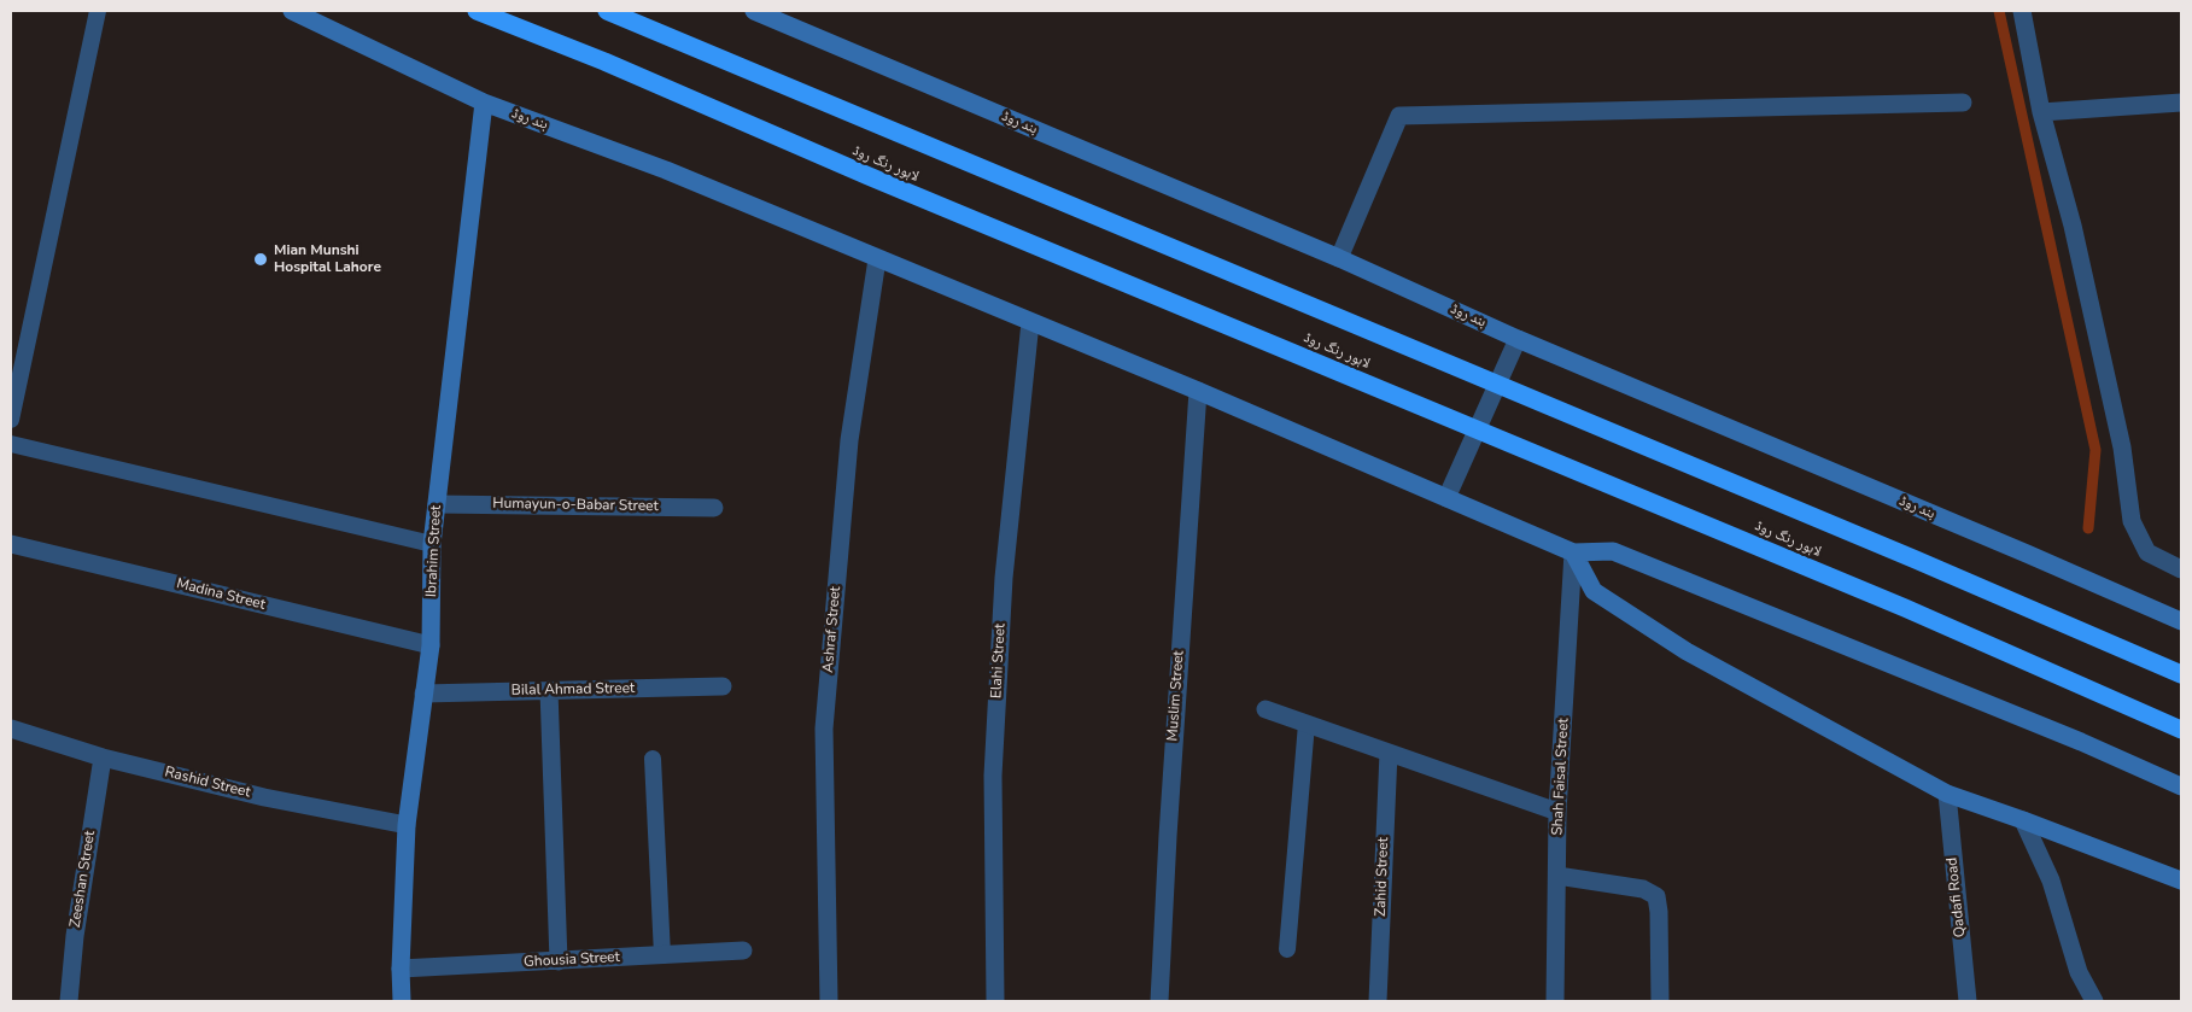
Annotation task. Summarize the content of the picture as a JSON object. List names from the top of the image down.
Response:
{
  "streets": {
    "highway": ["لاہور رنگ روڈ"],
    "main road": ["بند روڈ", "Ibrahim Street"],
    "street": [
      "Humayun-o-Babar Street",
      "Madina Street",
      "Ashraf Street",
      "Elahi Street",
      "Bilal Ahmad Street",
      "Muslim Street",
      "Shah Faisal Street",
      "Rashid Street",
      "Zahid Street",
      "Zeeshan Street",
      "Qadafi Road",
      "Ghousia Street"
    ]
  },
  "crossings": [
    ["بند روڈ", "Ibrahim Street"],
    ["بند روڈ", "Ashraf Street"],
    ["بند روڈ", "Elahi Street"],
    ["بند روڈ", "Muslim Street"],
    ["بند روڈ", "Shah Faisal Street"],
    ["Humayun-o-Babar Street", "Ibrahim Street"],
    ["Ibrahim Street", "Madina Street"],
    ["Ibrahim Street", "Bilal Ahmad Street"],
    ["Ibrahim Street", "Rashid Street"],
    ["Ibrahim Street", "Ghousia Street"],
    ["Rashid Street", "Zeeshan Street"]
  ],
  "places": ["Mian Munshi Hospital Lahore"]
}
